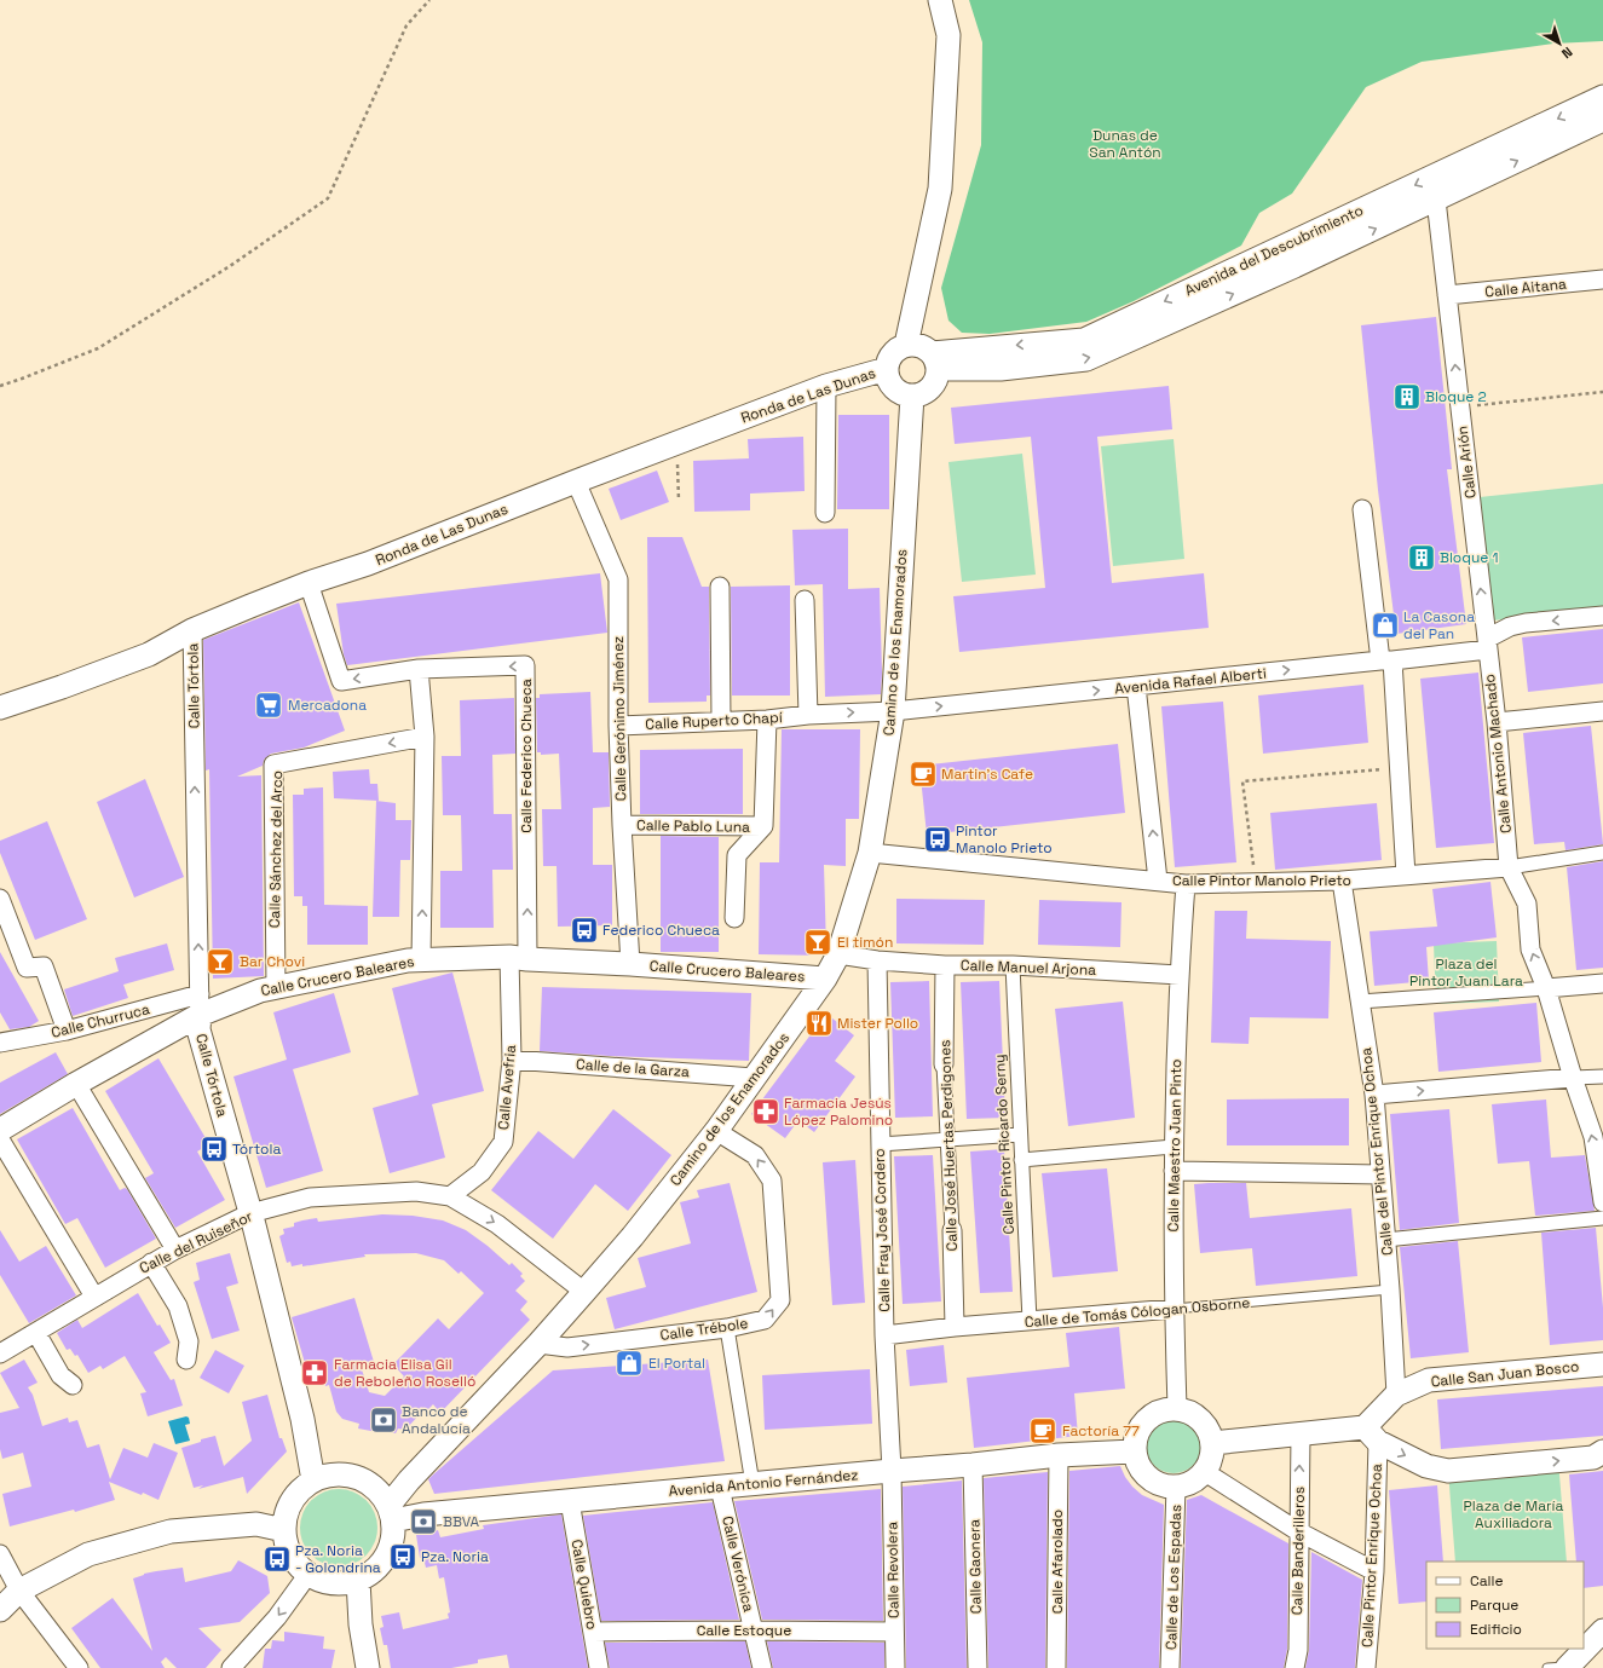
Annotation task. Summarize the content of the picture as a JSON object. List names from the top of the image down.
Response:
{
  "streets": {
    "street": [
      "Avenida del Descubrimiento",
      "Calle Aitana",
      "Ronda de Las Dunas",
      "Calle Arión",
      "Camino de los Enamorados",
      "Avenida Rafael Alberti",
      "Calle Tórtola",
      "Calle Gerónimo Jiménez",
      "Calle Ruperto Chapí",
      "Calle Antonio Machado",
      "Calle Federico Chueca",
      "Calle Pablo Luna",
      "Calle Sánchez del Arco",
      "Calle Pintor Manolo Prieto",
      "Calle Manuel Arjona",
      "Calle Crucero Baleares",
      "Calle Churruca",
      "Calle de la Garza",
      "Calle Avefria",
      "Calle Pintor Ricardo Serny",
      "Calle José Huertas Perdigones",
      "Calle Maestro Juan Pinto",
      "Calle del Pintor Enrique Ochoa",
      "Calle Fray José Cordero",
      "Calle del Ruiseñor",
      "Calle de Tomás Cólogan Osborne",
      "Calle Trébole",
      "Calle San Juan Bosco",
      "Avenida Antonio Fernández",
      "Calle Banderilleros",
      "Calle Pintor Enrique Ochoa",
      "Calle Afarolado",
      "Calle Verónica",
      "Calle Gaonera",
      "Calle Revolera",
      "Calle de Los Espadas",
      "Calle Quiebro",
      "Calle Estoque"
    ]
  },
  "crossings": [
    ["Avenida del Descubrimiento", "Ronda de Las Dunas"],
    ["Avenida del Descubrimiento", "Calle Arión"],
    ["Avenida del Descubrimiento", "Camino de los Enamorados"],
    ["Calle Aitana", "Calle Arión"],
    ["Ronda de Las Dunas", "Camino de los Enamorados"],
    ["Ronda de Las Dunas", "Calle Tórtola"],
    ["Ronda de Las Dunas", "Calle Gerónimo Jiménez"],
    ["Ronda de Las Dunas", "Calle Federico Chueca"],
    ["Calle Arión", "Avenida Rafael Alberti"],
    ["Calle Arión", "Calle Antonio Machado"],
    ["Camino de los Enamorados", "Avenida Rafael Alberti"],
    ["Camino de los Enamorados", "Calle Tórtola"],
    ["Camino de los Enamorados", "Calle Pintor Manolo Prieto"],
    ["Camino de los Enamorados", "Calle Manuel Arjona"],
    ["Camino de los Enamorados", "Calle Crucero Baleares"],
    ["Camino de los Enamorados", "Calle de la Garza"],
    ["Camino de los Enamorados", "Calle del Ruiseñor"],
    ["Camino de los Enamorados", "Calle Trébole"],
    ["Camino de los Enamorados", "Avenida Antonio Fernández"],
    ["Avenida Rafael Alberti", "Calle Ruperto Chapí"],
    ["Avenida Rafael Alberti", "Calle Antonio Machado"],
    ["Calle Tórtola", "Calle Crucero Baleares"],
    ["Calle Tórtola", "Calle Churruca"],
    ["Calle Tórtola", "Calle del Ruiseñor"],
    ["Calle Tórtola", "Avenida Antonio Fernández"],
    ["Calle Gerónimo Jiménez", "Calle Ruperto Chapí"],
    ["Calle Gerónimo Jiménez", "Calle Pablo Luna"],
    ["Calle Gerónimo Jiménez", "Calle Crucero Baleares"],
    ["Calle Antonio Machado", "Calle Pintor Manolo Prieto"],
    ["Calle Federico Chueca", "Calle Crucero Baleares"],
    ["Calle Federico Chueca", "Calle Avefria"],
    ["Calle Sánchez del Arco", "Calle Crucero Baleares"],
    ["Calle Pintor Manolo Prieto", "Calle Maestro Juan Pinto"],
    ["Calle Pintor Manolo Prieto", "Calle del Pintor Enrique Ochoa"],
    ["Calle Manuel Arjona", "Calle Pintor Ricardo Serny"],
    ["Calle Manuel Arjona", "Calle José Huertas Perdigones"],
    ["Calle Manuel Arjona", "Calle Maestro Juan Pinto"],
    ["Calle Manuel Arjona", "Calle Fray José Cordero"],
    ["Calle Crucero Baleares", "Calle Churruca"],
    ["Calle Crucero Baleares", "Calle Avefria"],
    ["Calle de la Garza", "Calle Avefria"],
    ["Calle Avefria", "Calle del Ruiseñor"],
    ["Calle Pintor Ricardo Serny", "Calle de Tomás Cólogan Osborne"],
    ["Calle José Huertas Perdigones", "Calle de Tomás Cólogan Osborne"],
    ["Calle Maestro Juan Pinto", "Calle de Tomás Cólogan Osborne"],
    ["Calle Maestro Juan Pinto", "Avenida Antonio Fernández"],
    ["Calle Maestro Juan Pinto", "Calle de Los Espadas"],
    ["Calle del Pintor Enrique Ochoa", "Calle de Tomás Cólogan Osborne"],
    ["Calle del Pintor Enrique Ochoa", "Calle San Juan Bosco"],
    ["Calle Fray José Cordero", "Calle de Tomás Cólogan Osborne"],
    ["Calle Fray José Cordero", "Avenida Antonio Fernández"],
    ["Calle Fray José Cordero", "Calle Revolera"],
    ["Calle San Juan Bosco", "Calle Pintor Enrique Ochoa"],
    ["Avenida Antonio Fernández", "Calle Afarolado"],
    ["Avenida Antonio Fernández", "Calle Verónica"],
    ["Avenida Antonio Fernández", "Calle Gaonera"],
    ["Avenida Antonio Fernández", "Calle Revolera"],
    ["Avenida Antonio Fernández", "Calle de Los Espadas"],
    ["Avenida Antonio Fernández", "Calle Quiebro"],
    ["Calle Verónica", "Calle Estoque"],
    ["Calle Revolera", "Calle Estoque"],
    ["Calle Quiebro", "Calle Estoque"]
  ],
  "one_way": ["Calle Tórtola"],
  "parks": ["Dunas de San Antón", "Plaza del Pintor Juan Lara", "Plaza de María Auxiliadora"],
  "places": {
    "building": ["Bloque 2", "Bloque 1"],
    "shop": ["La Casona del Pan", "El Portal"],
    "supermarket": ["Mercadona"],
    "cafe": ["Martin's Cafe", "Factoría 77"],
    "bus stop": [
      "Pintor Manolo Prieto",
      "Federico Chueca",
      "Tórtola",
      "Pza. Noria",
      "Pza. Noria - Golondrina"
    ],
    "bar": ["El timón", "Bar Chovi"],
    "restaurant": ["Mister Pollo"],
    "pharmacy": ["Farmacia Jesús López Palomino", "Farmacia Elisa Gil de Reboleño Roselló"],
    "bank": ["Banco de Andalucía", "BBVA"]
  },
  "legend": ["Calle", "Parque", "Edificio"],
  "north": "bottom right"
}
